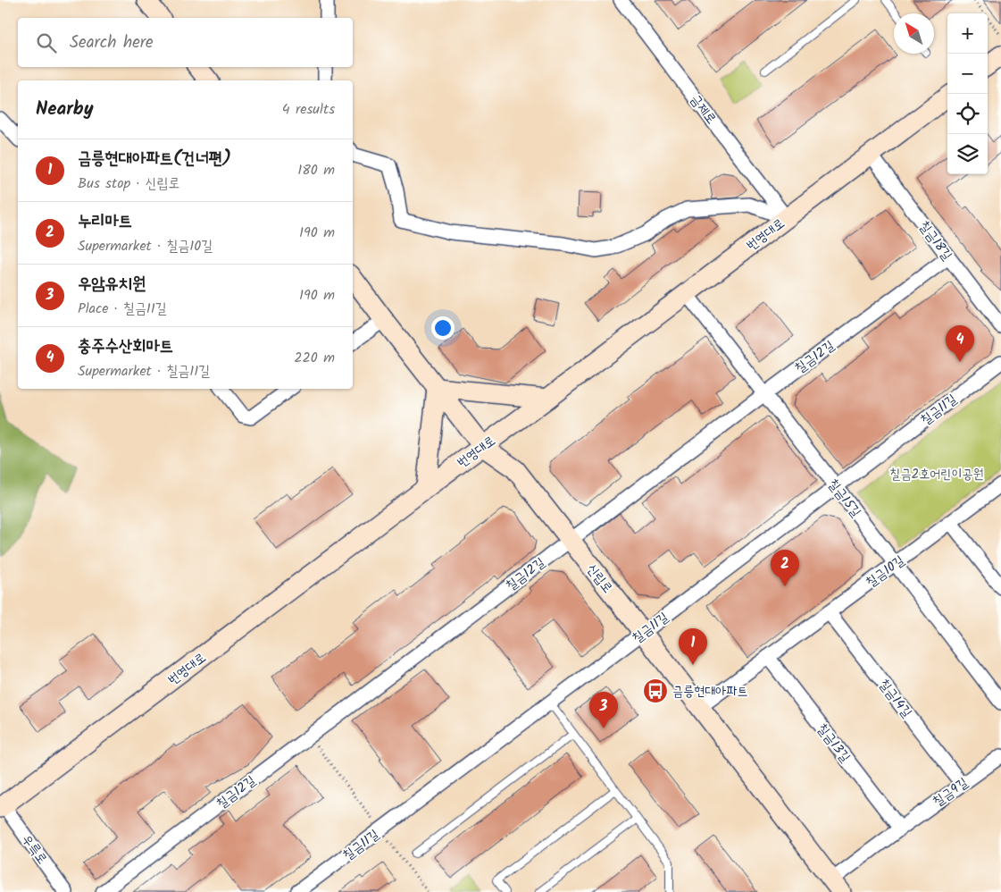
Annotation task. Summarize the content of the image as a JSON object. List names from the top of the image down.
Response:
{
  "streets": {
    "street": [
      "금제로",
      "번영대로",
      "칠금18길",
      "칠금12길",
      "칠금11길",
      "칠금15길",
      "칠금10길",
      "신립로",
      "칠금14길",
      "칠금13길",
      "칠금9길",
      "우륵로"
    ]
  },
  "crossings": [
    ["금제로", "번영대로"],
    ["번영대로", "칠금18길"],
    ["번영대로", "칠금15길"],
    ["번영대로", "신립로"],
    ["번영대로", "우륵로"],
    ["칠금18길", "칠금12길"],
    ["칠금12길", "칠금15길"],
    ["칠금12길", "신립로"],
    ["칠금11길", "칠금15길"],
    ["칠금11길", "신립로"],
    ["칠금15길", "칠금10길"],
    ["칠금10길", "신립로"],
    ["칠금10길", "칠금14길"],
    ["칠금10길", "칠금13길"],
    ["신립로", "칠금9길"],
    ["칠금14길", "칠금9길"],
    ["칠금13길", "칠금9길"]
  ],
  "parks": ["칠금2호어린이공원"],
  "places": {
    "bus stop": ["금릉현대아파트"]
  },
  "north": "top left",
  "page": {
    "map_buttons": ["+", "−"],
    "search": "Search here",
    "heading": ["Nearby", "4 results"],
    "list": [
      {
        "mark": "1",
        "name": "금릉현대아파트(건너편)",
        "note": "Bus stop · 신립로",
        "value": "180 m"
      },
      {
        "mark": "2",
        "name": "누리마트",
        "note": "Supermarket · 칠금10길",
        "value": "190 m"
      },
      {
        "mark": "3",
        "name": "우암유치원",
        "note": "Place · 칠금11길",
        "value": "190 m"
      },
      {
        "mark": "4",
        "name": "충주수산회마트",
        "note": "Supermarket · 칠금11길",
        "value": "220 m"
      }
    ],
    "pins": [
      "4",
      "2",
      "1",
      "3"
    ]
  }
}
